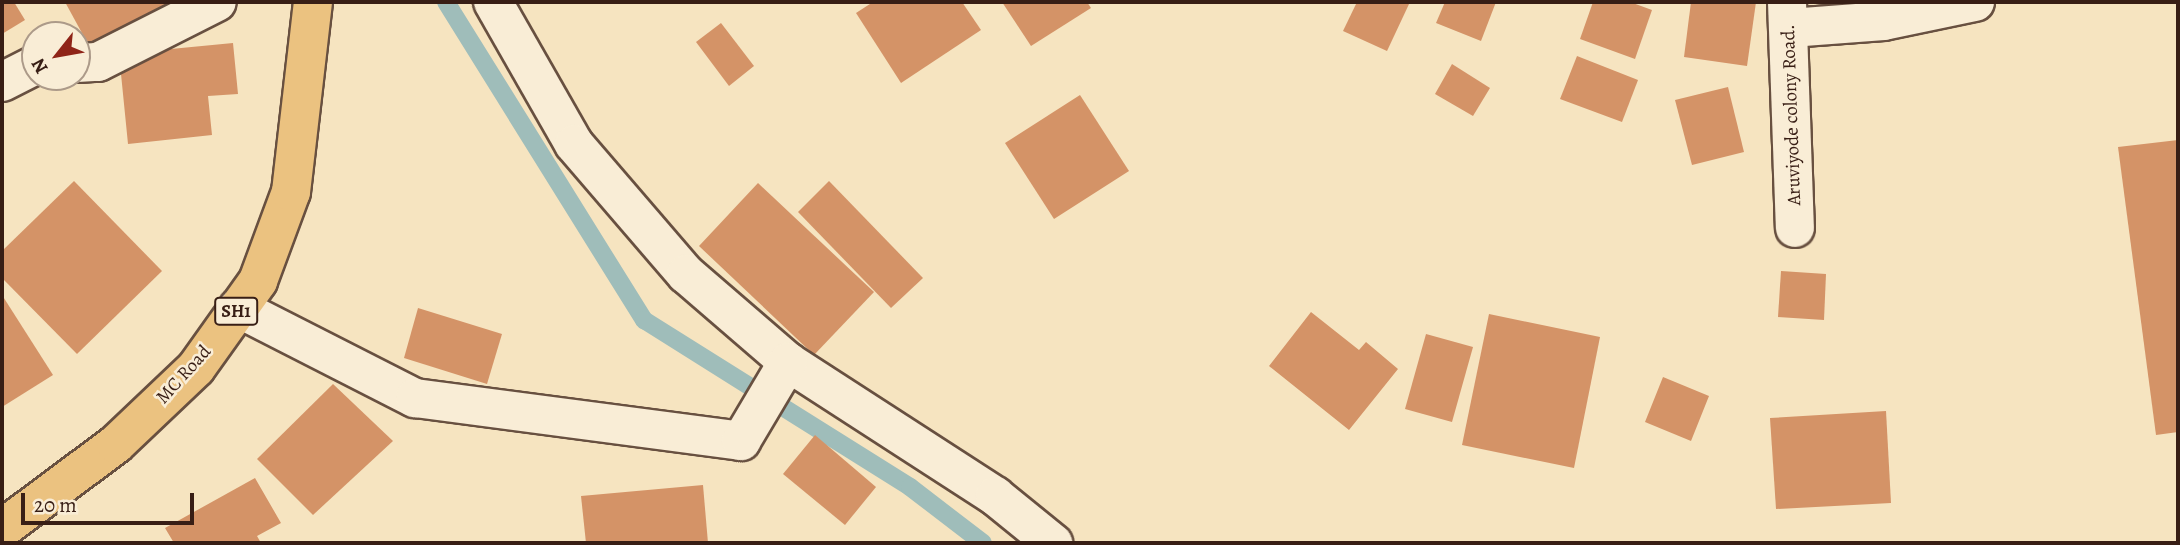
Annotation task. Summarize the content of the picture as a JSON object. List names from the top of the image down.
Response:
{
  "streets": {
    "main road": ["SH1", "MC Road"],
    "street": ["Aruviyode colony Road."]
  },
  "scale_bar": "20 m",
  "north": "bottom left"
}
